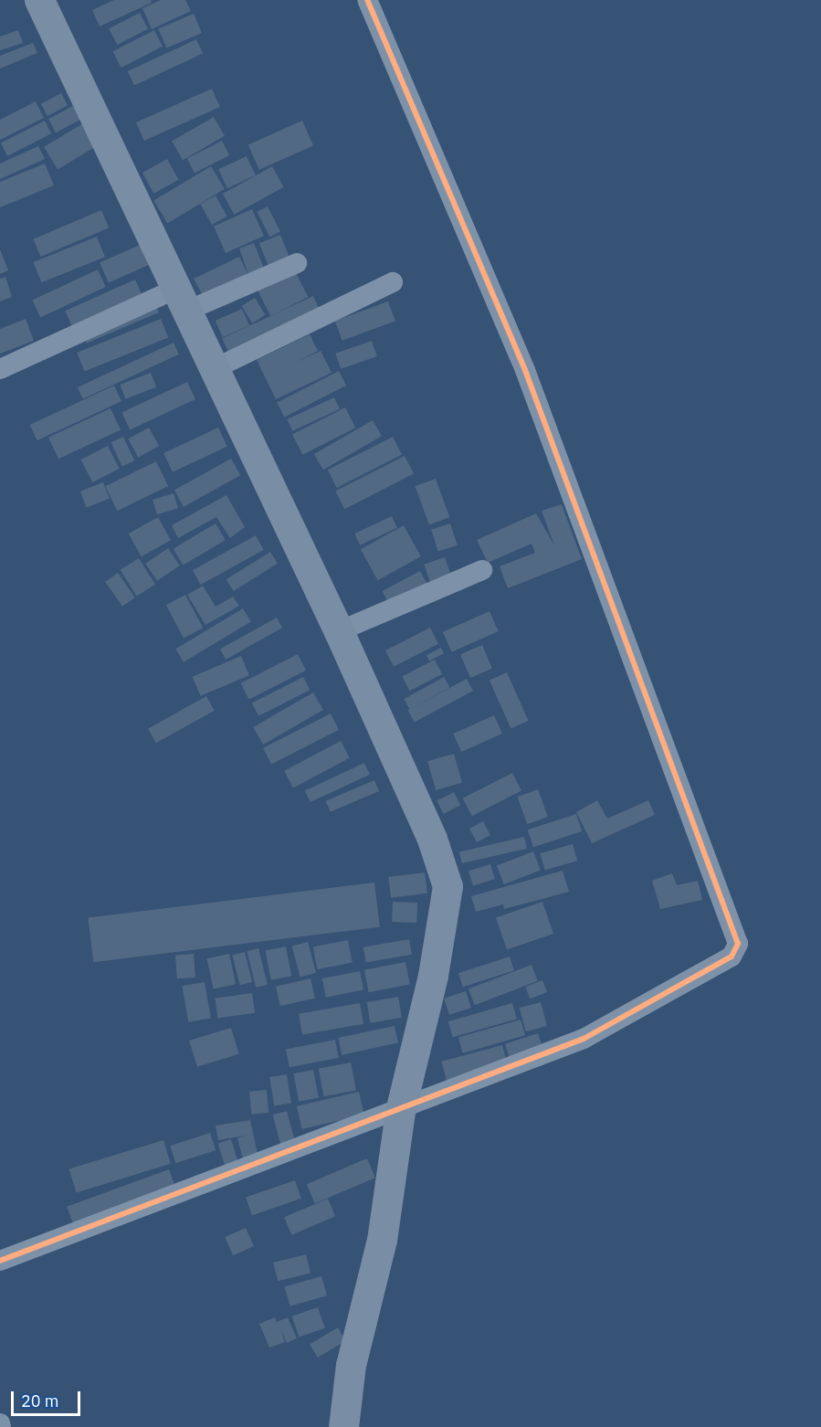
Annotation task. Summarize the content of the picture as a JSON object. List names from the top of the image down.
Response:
{
  "scale_bar": "20 m"
}
